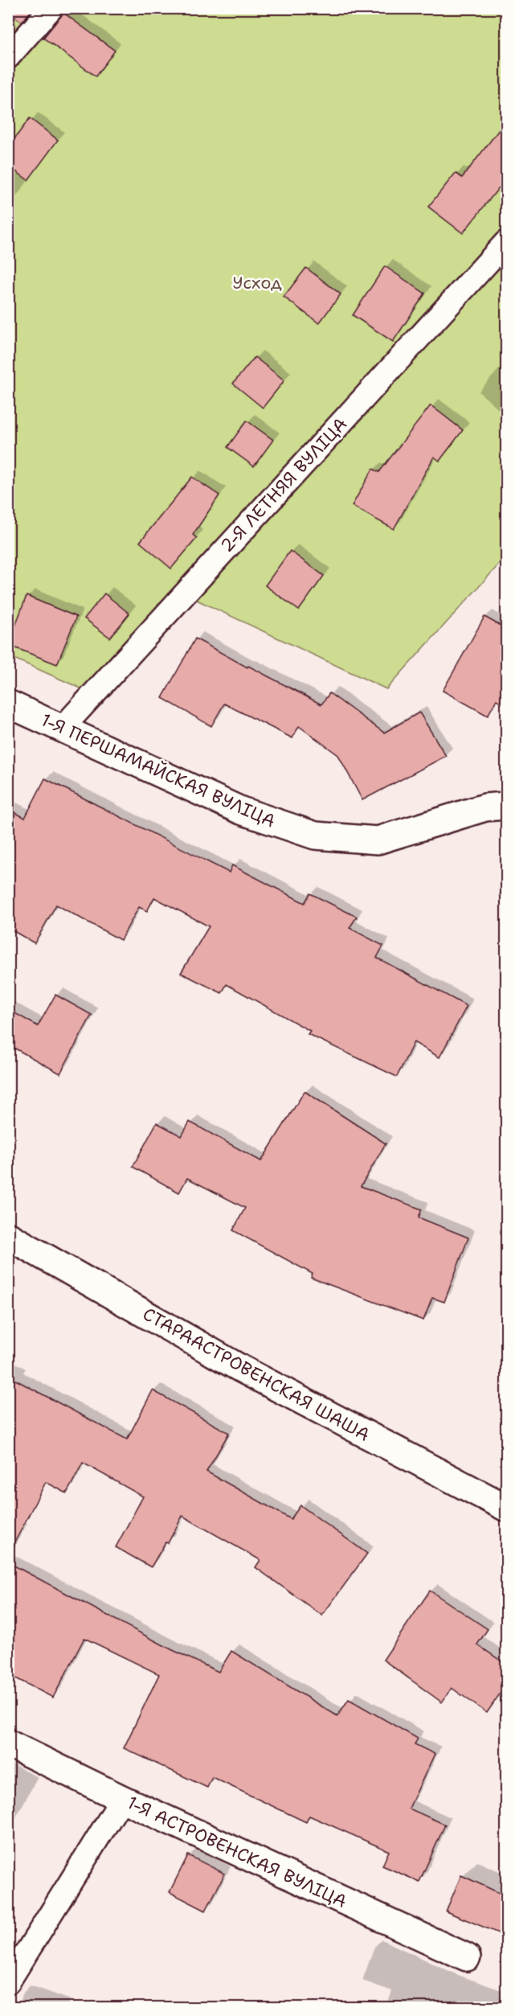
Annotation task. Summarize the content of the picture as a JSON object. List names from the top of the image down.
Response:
{
  "streets": {
    "street": ["1-Я ПЕРШАМАЙСКАЯ ВУЛІЦА", "СТАРААСТРОВЕНСКАЯ ШАША", "1-Я АСТРОВЕНСКАЯ ВУЛІЦА"],
    "lane": ["2-Я ЛЕТНЯЯ ВУЛІЦА"]
  },
  "crossings": [
    ["2-Я ЛЕТНЯЯ ВУЛІЦА", "1-Я ПЕРШАМАЙСКАЯ ВУЛІЦА"]
  ],
  "parks": ["Усход"]
}
